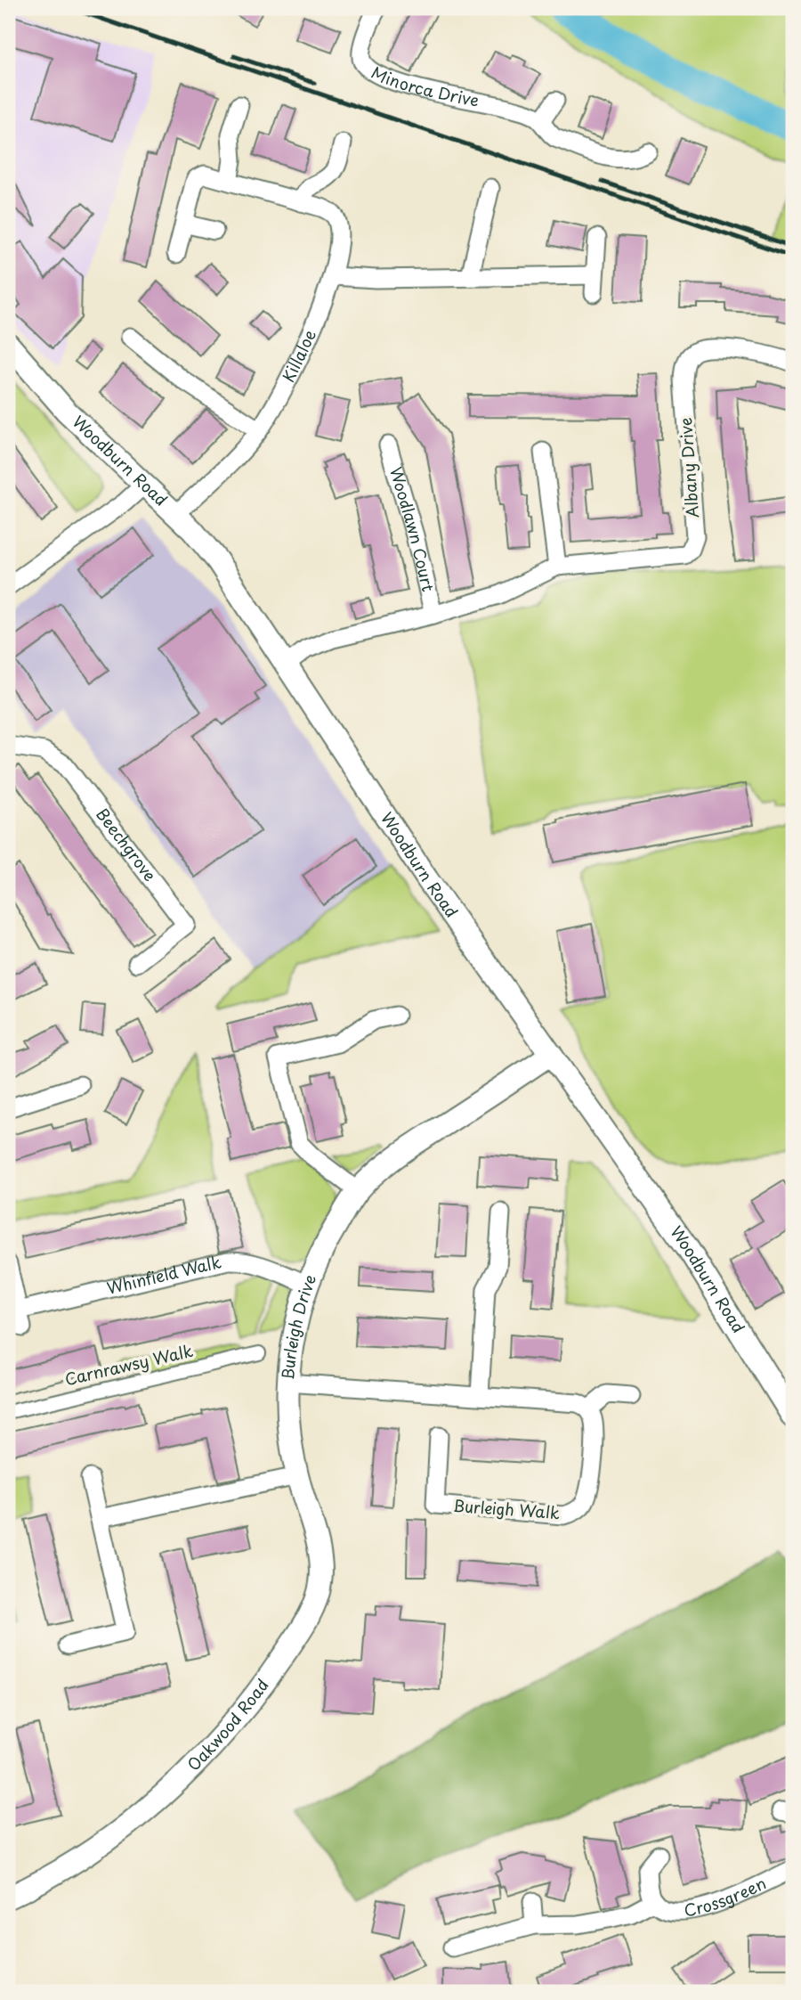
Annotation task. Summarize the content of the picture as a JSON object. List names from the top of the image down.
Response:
{
  "streets": {
    "street": [
      "Minorca Drive",
      "Killaloe",
      "Woodburn Road",
      "Albany Drive",
      "Woodlawn Court",
      "Beechgrove",
      "Whinfield Walk",
      "Burleigh Drive",
      "Carnrawsy Walk",
      "Burleigh Walk",
      "Oakwood Road",
      "Crossgreen"
    ]
  },
  "crossings": [
    ["Killaloe", "Woodburn Road"],
    ["Woodburn Road", "Albany Drive"],
    ["Woodburn Road", "Burleigh Drive"],
    ["Albany Drive", "Woodlawn Court"],
    ["Whinfield Walk", "Burleigh Drive"],
    ["Burleigh Drive", "Oakwood Road"]
  ]
}
